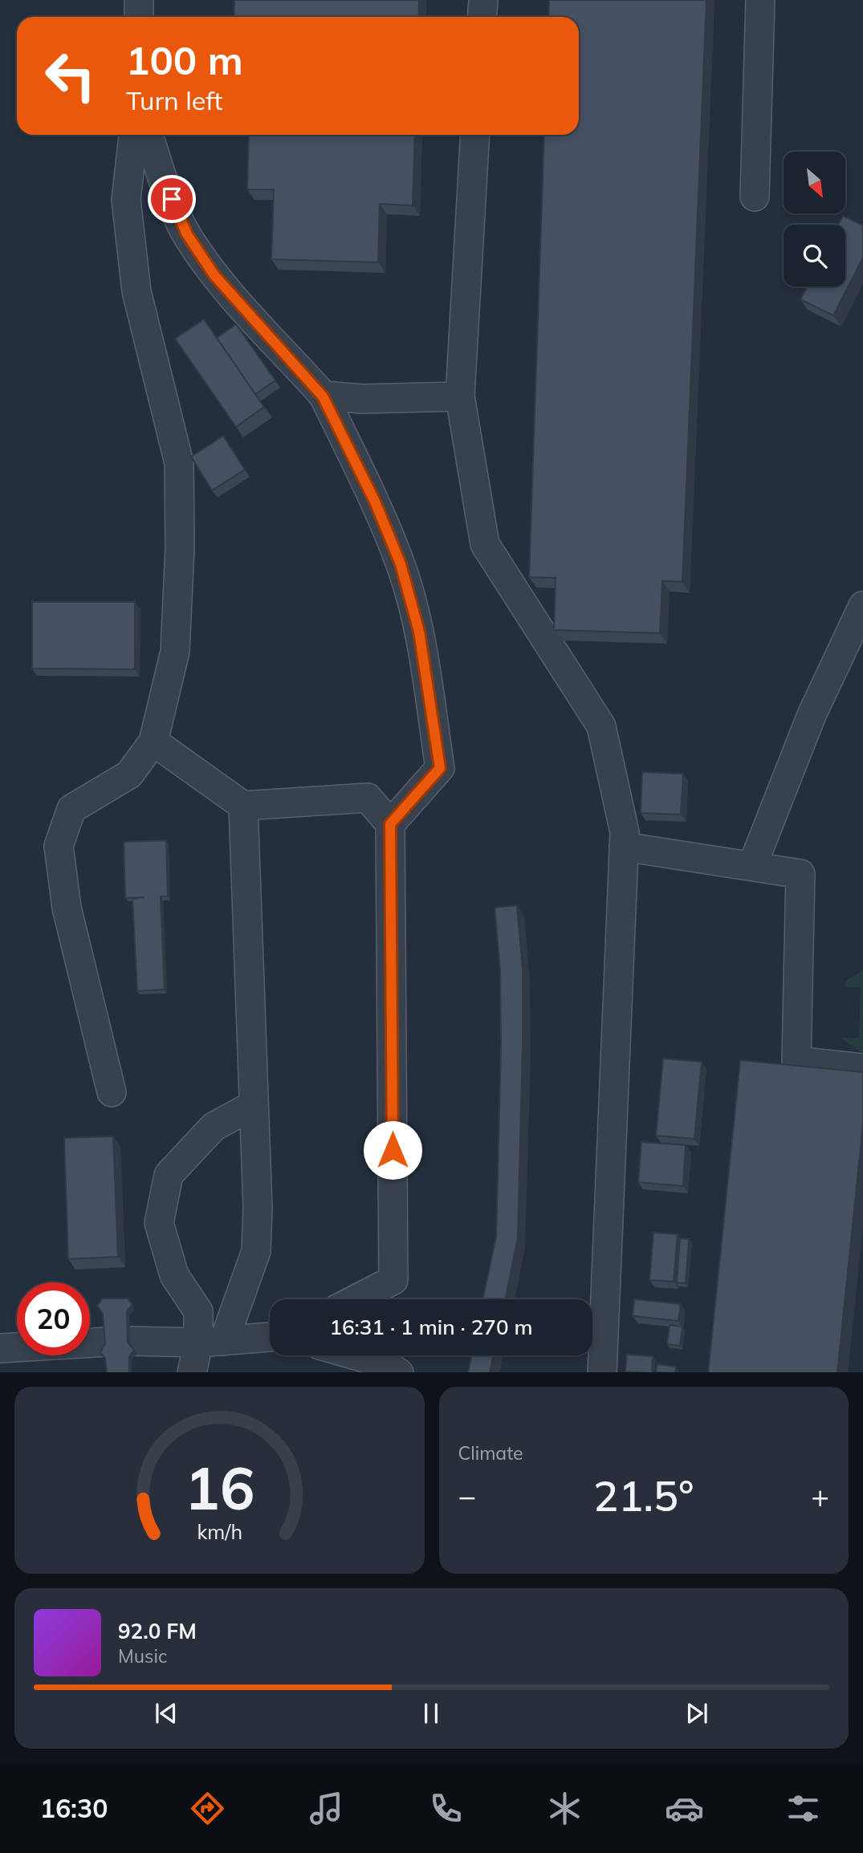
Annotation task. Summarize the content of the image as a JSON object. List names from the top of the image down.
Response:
{
  "north": "bottom right",
  "page": {
    "turn": ["100 m", "Turn left"],
    "limit": "20",
    "trip": "16:31 · 1 min · 270 m",
    "tile": "Climate",
    "heat": ["−", "21.5°", "+"],
    "song": ["92.0 FM", "Music"],
    "tabs": "16:30",
    "gauge": ["16", "km/h"]
  }
}
